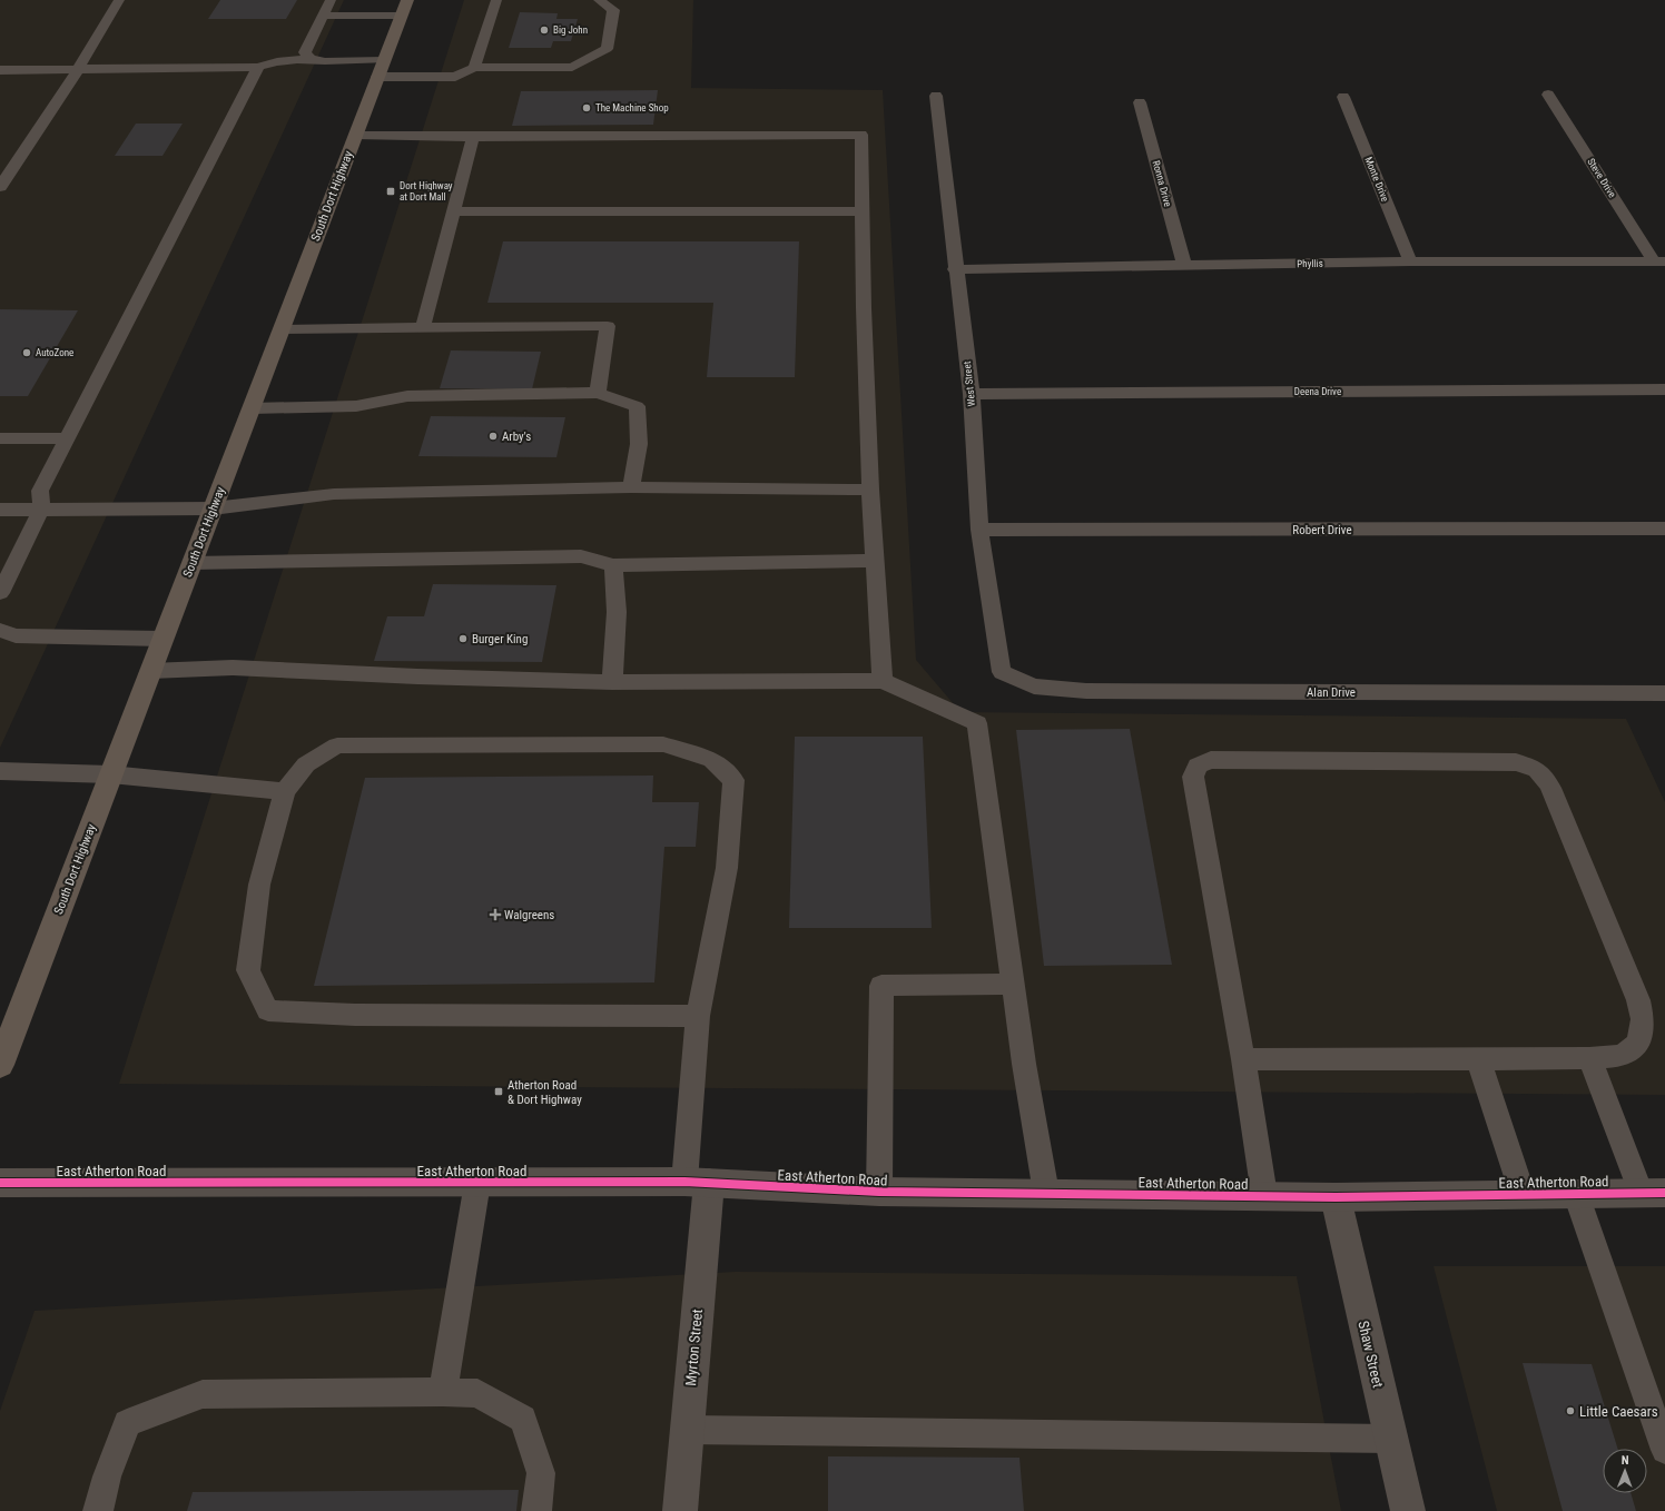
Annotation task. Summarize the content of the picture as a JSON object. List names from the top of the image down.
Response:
{
  "streets": {
    "main road": ["South Dort Highway"],
    "street": ["East Atherton Road", "Myrton Street", "Shaw Street"],
    "lane": [
      "Steve Drive",
      "Monte Drive",
      "Ronna Drive",
      "Phyllis",
      "West Street",
      "Deena Drive",
      "Robert Drive",
      "Alan Drive"
    ]
  },
  "crossings": [
    ["Steve Drive", "Phyllis"],
    ["Monte Drive", "Phyllis"],
    ["Ronna Drive", "Phyllis"],
    ["Phyllis", "West Street"],
    ["West Street", "Deena Drive"],
    ["West Street", "Robert Drive"],
    ["West Street", "Alan Drive"],
    ["East Atherton Road", "Myrton Street"],
    ["East Atherton Road", "Shaw Street"]
  ],
  "places": {
    "other": [
      "Big John",
      "The Machine Shop",
      "AutoZone",
      "Arby's",
      "Burger King",
      "Little Caesars"
    ],
    "transit": ["Dort Highway at Dort Mall", "Atherton Road & Dort Highway"],
    "health": ["Walgreens"]
  },
  "north": "top"
}
